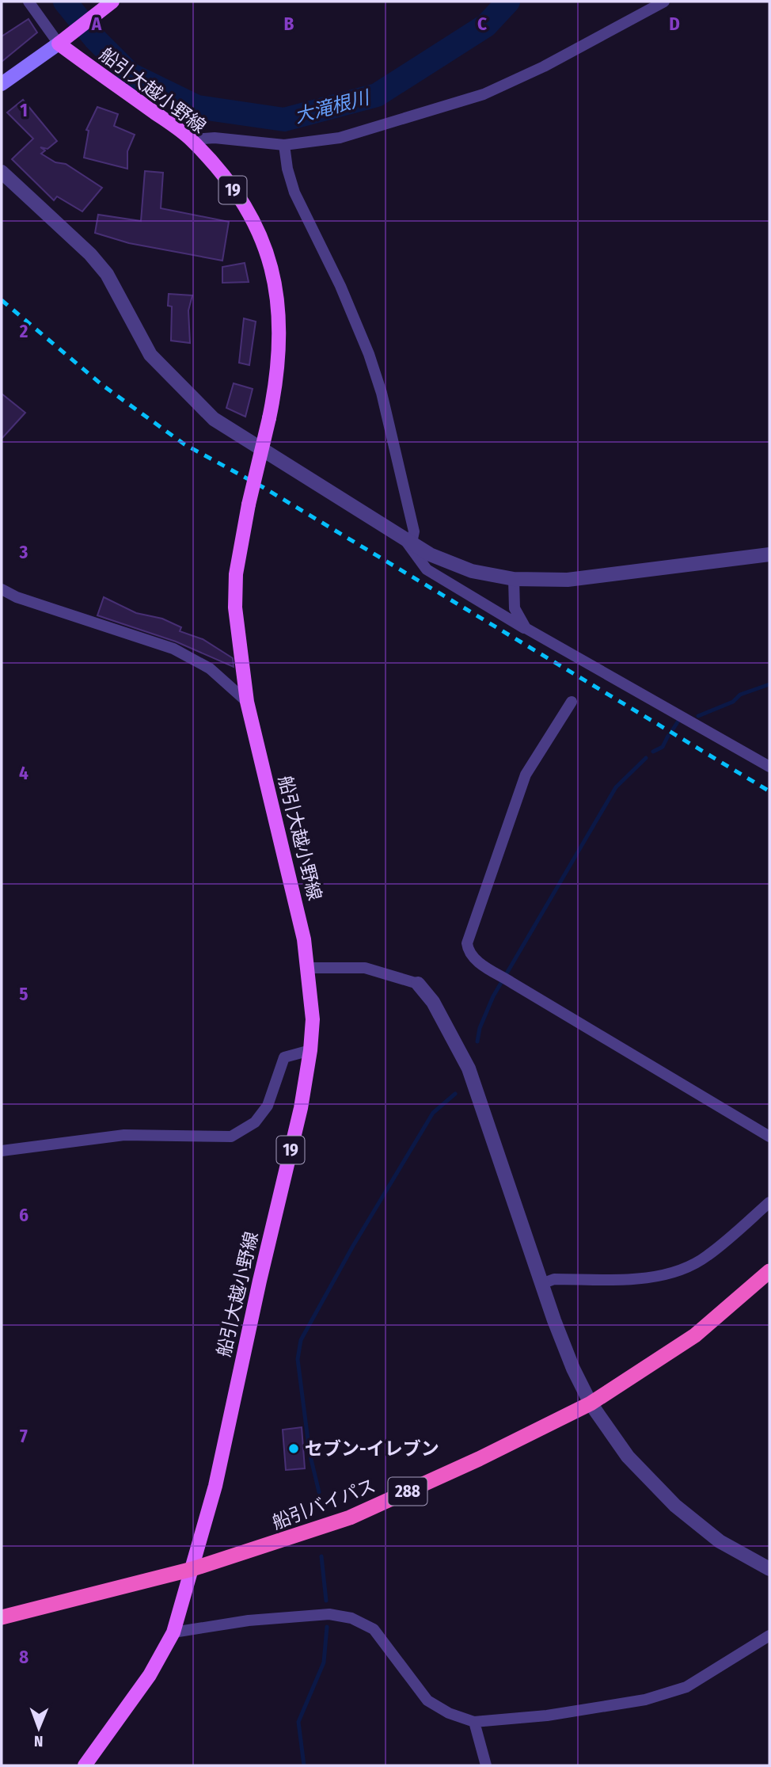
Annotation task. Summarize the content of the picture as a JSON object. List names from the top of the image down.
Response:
{
  "streets": {
    "highway": ["288", "船引バイパス"],
    "main road": ["船引大越小野線", "19"]
  },
  "crossings": [
    ["船引大越小野線", "船引バイパス"]
  ],
  "water": ["大滝根川"],
  "places": ["セブン-イレブン"],
  "north": "bottom",
  "grid": {
    "columns": [
      "A",
      "B",
      "C",
      "D"
    ],
    "rows": [
      "1",
      "2",
      "3",
      "4",
      "5",
      "6",
      "7",
      "8"
    ]
  }
}
